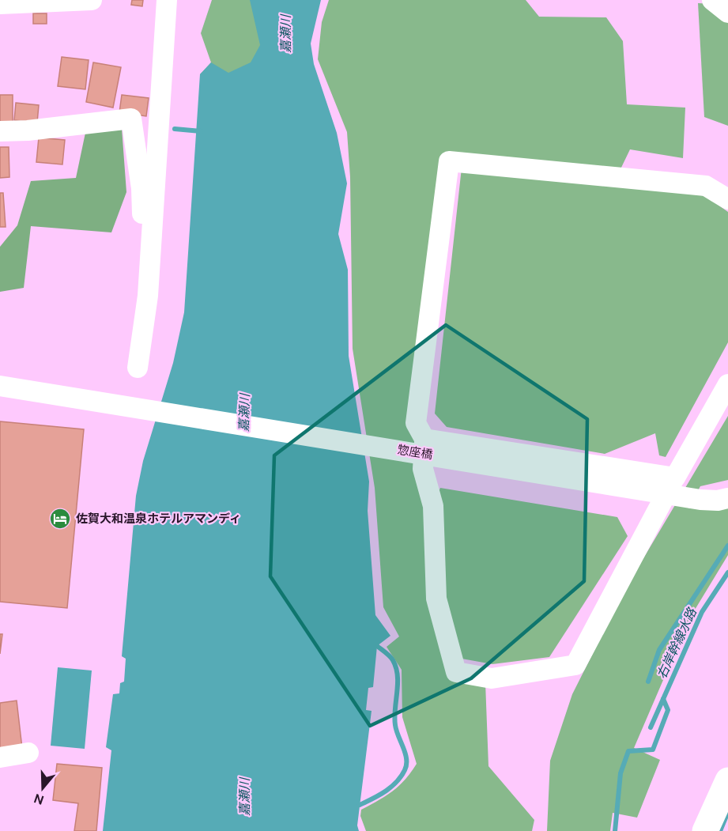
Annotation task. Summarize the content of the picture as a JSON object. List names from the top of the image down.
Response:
{
  "streets": {
    "street": ["惣座橋"]
  },
  "water": ["嘉瀬川", "右岸幹線水路"],
  "places": {
    "hotel": ["佐賀大和温泉ホテルアマンディ"]
  },
  "north": "bottom"
}
